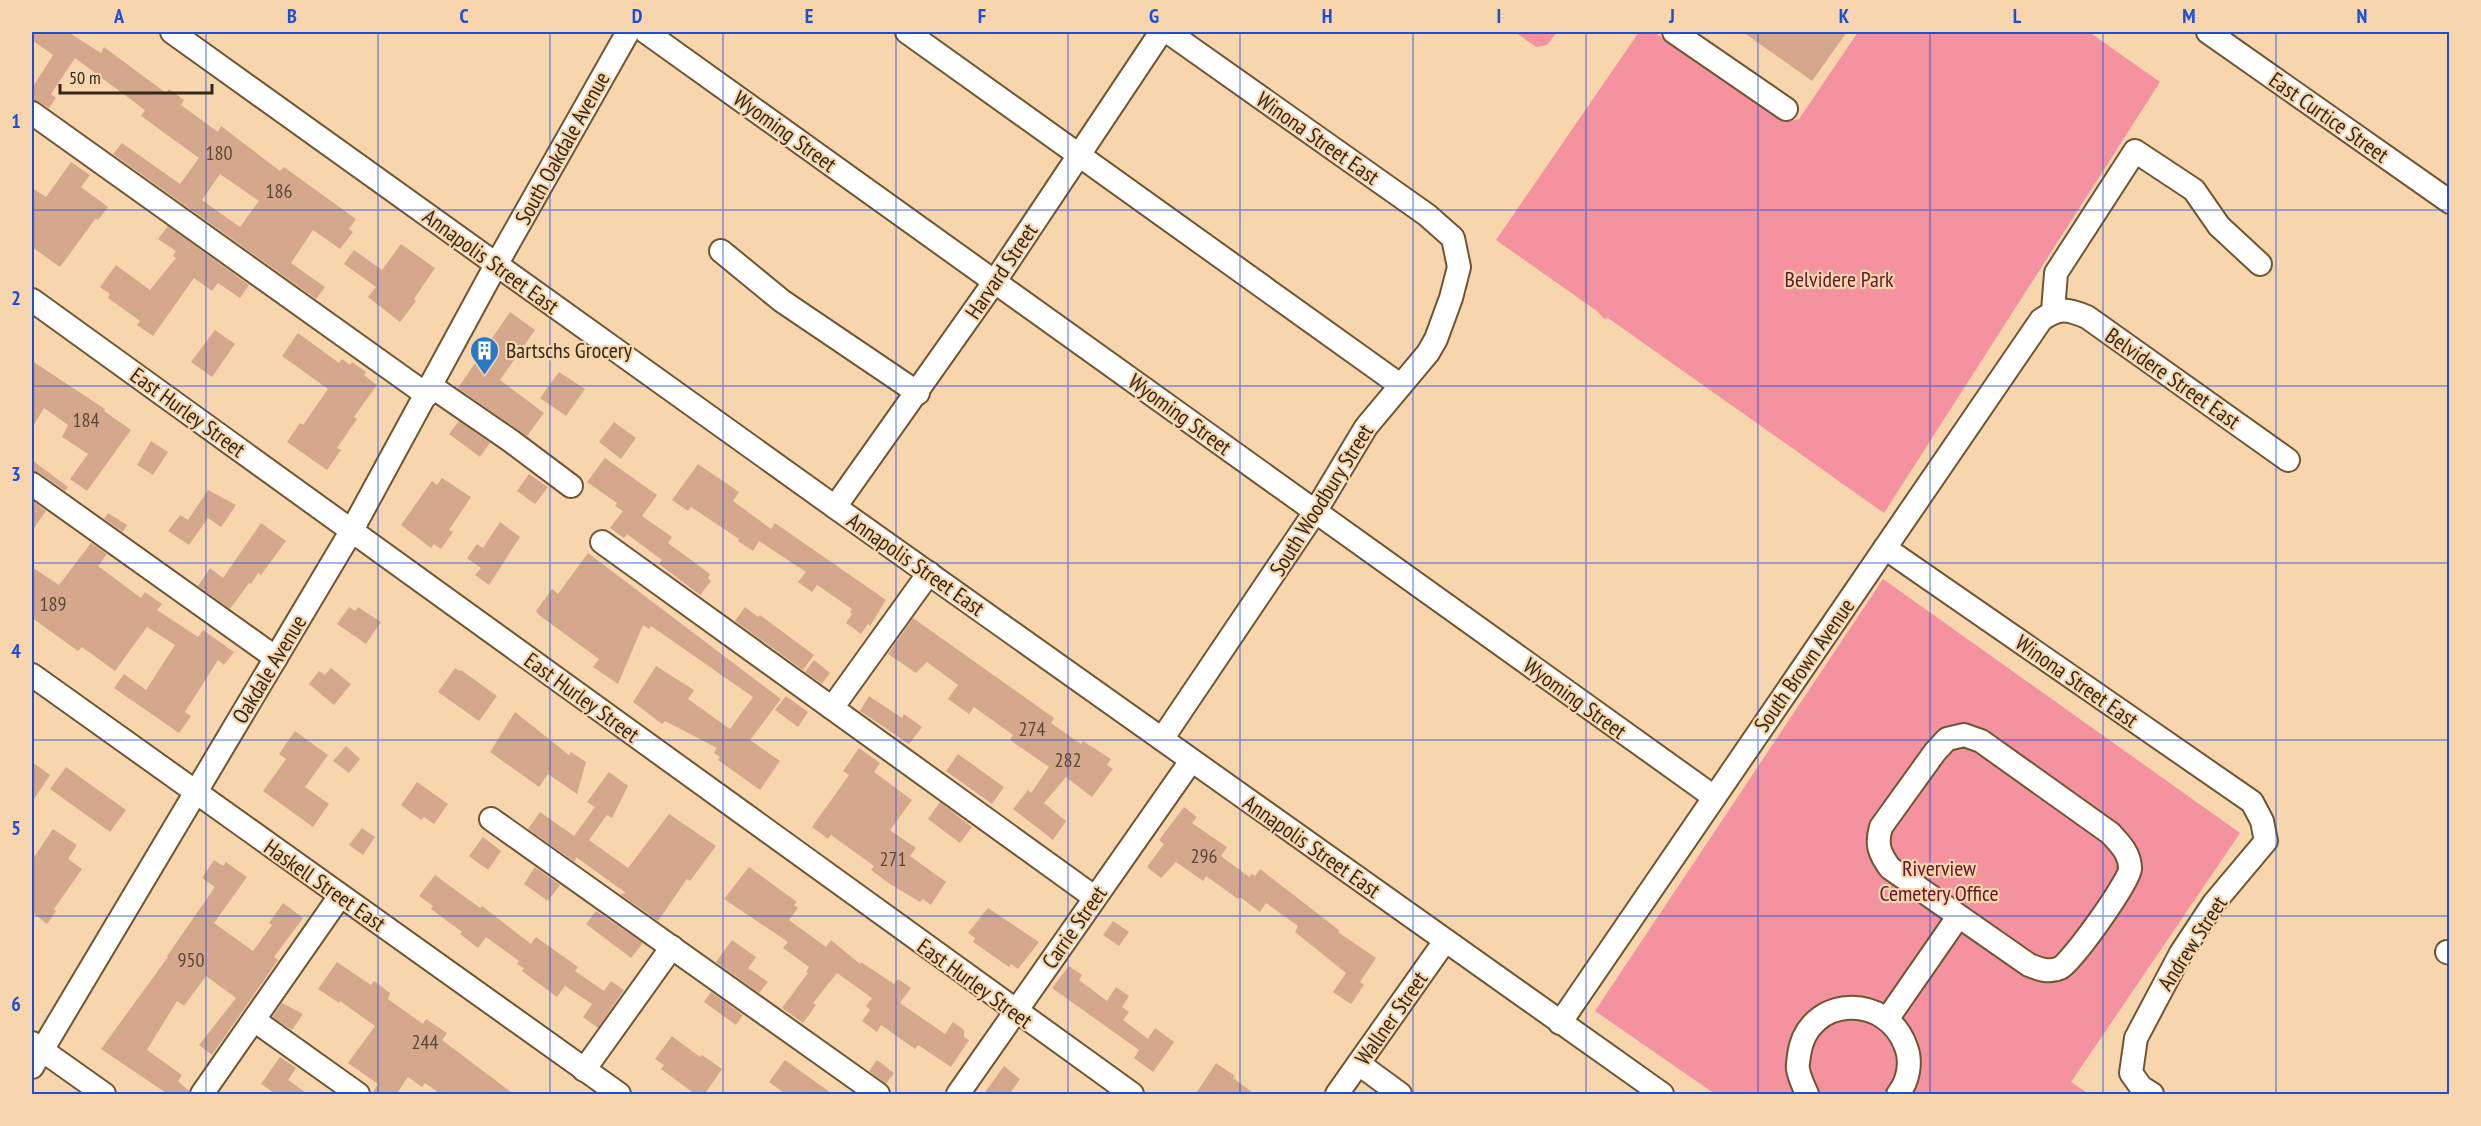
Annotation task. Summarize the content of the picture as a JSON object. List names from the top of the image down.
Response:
{
  "streets": {
    "street": [
      "East Curtice Street",
      "Wyoming Street",
      "Winona Street East",
      "South Oakdale Avenue",
      "Annapolis Street East",
      "Harvard Street",
      "Belvidere Street East",
      "East Hurley Street",
      "South Woodbury Street",
      "South Brown Avenue",
      "Oakdale Avenue",
      "Haskell Street East",
      "Carrie Street",
      "Andrew Street",
      "Wallner Street"
    ]
  },
  "crossings": [
    ["Wyoming Street", "Harvard Street"],
    ["Wyoming Street", "South Woodbury Street"],
    ["Wyoming Street", "South Brown Avenue"],
    ["Winona Street East", "South Woodbury Street"],
    ["Winona Street East", "South Brown Avenue"],
    ["Winona Street East", "Andrew Street"],
    ["South Oakdale Avenue", "Annapolis Street East"],
    ["South Oakdale Avenue", "Oakdale Avenue"],
    ["Annapolis Street East", "Harvard Street"],
    ["Annapolis Street East", "South Woodbury Street"],
    ["Annapolis Street East", "South Brown Avenue"],
    ["Annapolis Street East", "Oakdale Avenue"],
    ["Annapolis Street East", "Carrie Street"],
    ["Annapolis Street East", "Wallner Street"],
    ["Belvidere Street East", "South Brown Avenue"],
    ["East Hurley Street", "Oakdale Avenue"],
    ["East Hurley Street", "Carrie Street"],
    ["Oakdale Avenue", "Haskell Street East"]
  ],
  "parks": ["Belvidere Park", "Riverview Cemetery Office"],
  "places": {
    "building": ["Bartschs Grocery"]
  },
  "house_numbers": [
    "180",
    "186",
    "184",
    "189",
    "274",
    "282",
    "296",
    "271",
    "950",
    "244"
  ],
  "scale_bar": "50 m",
  "grid": {
    "columns": [
      "A",
      "B",
      "C",
      "D",
      "E",
      "F",
      "G",
      "H",
      "I",
      "J",
      "K",
      "L",
      "M",
      "N"
    ],
    "rows": [
      "1",
      "2",
      "3",
      "4",
      "5",
      "6"
    ]
  }
}
